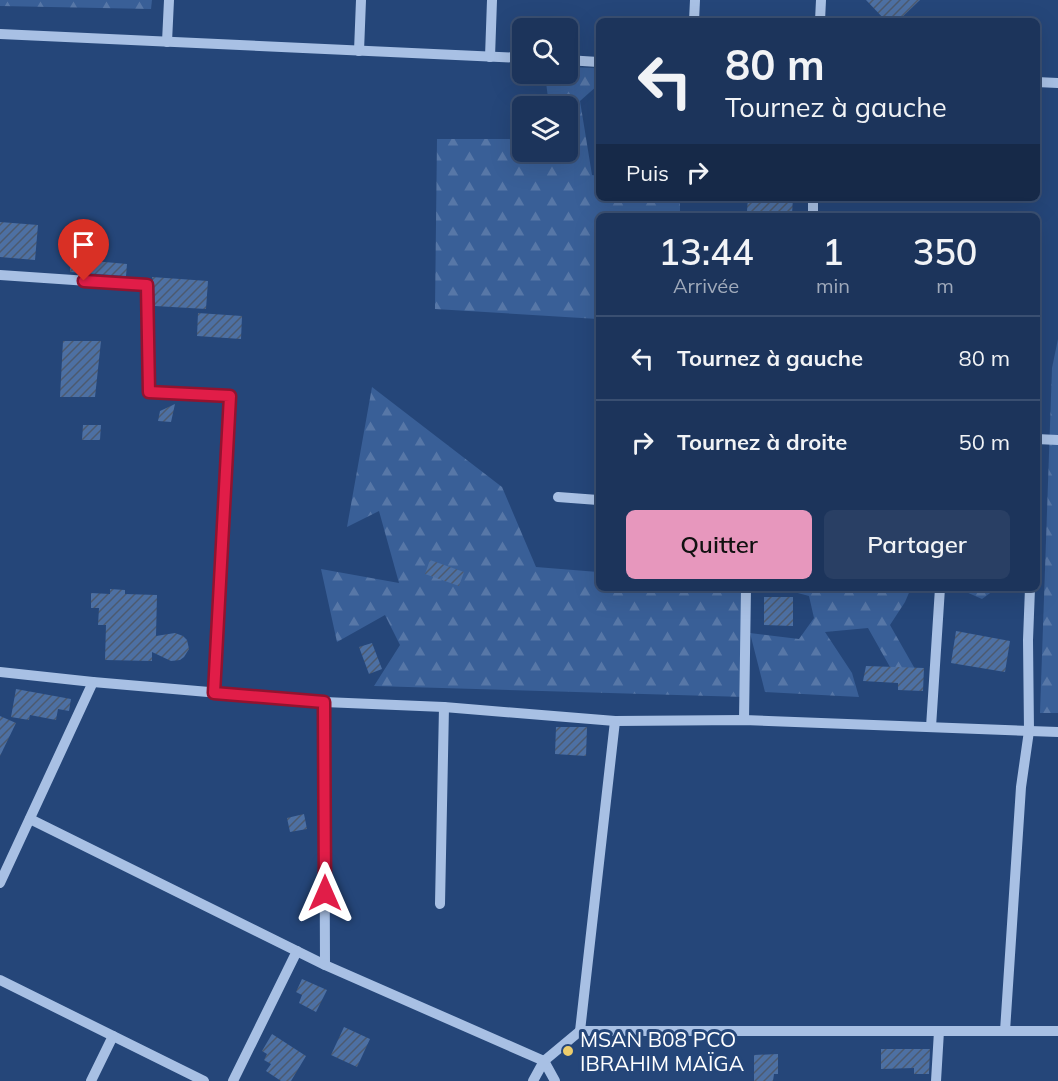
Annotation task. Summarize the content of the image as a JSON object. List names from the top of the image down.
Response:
{
  "places": ["MSAN B08 PCO IBRAHIM MAÏGA"],
  "page": {
    "turn": ["80 m", "Tournez à gauche"],
    "then": "Puis",
    "eta": [
      "13:44",
      "Arrivée",
      "1",
      "min",
      "350",
      "m"
    ],
    "list": [
      {
        "name": "Tournez à gauche",
        "value": "80 m"
      },
      {
        "name": "Tournez à droite",
        "value": "50 m"
      }
    ],
    "buttons": ["Quitter", "Partager"]
  }
}
